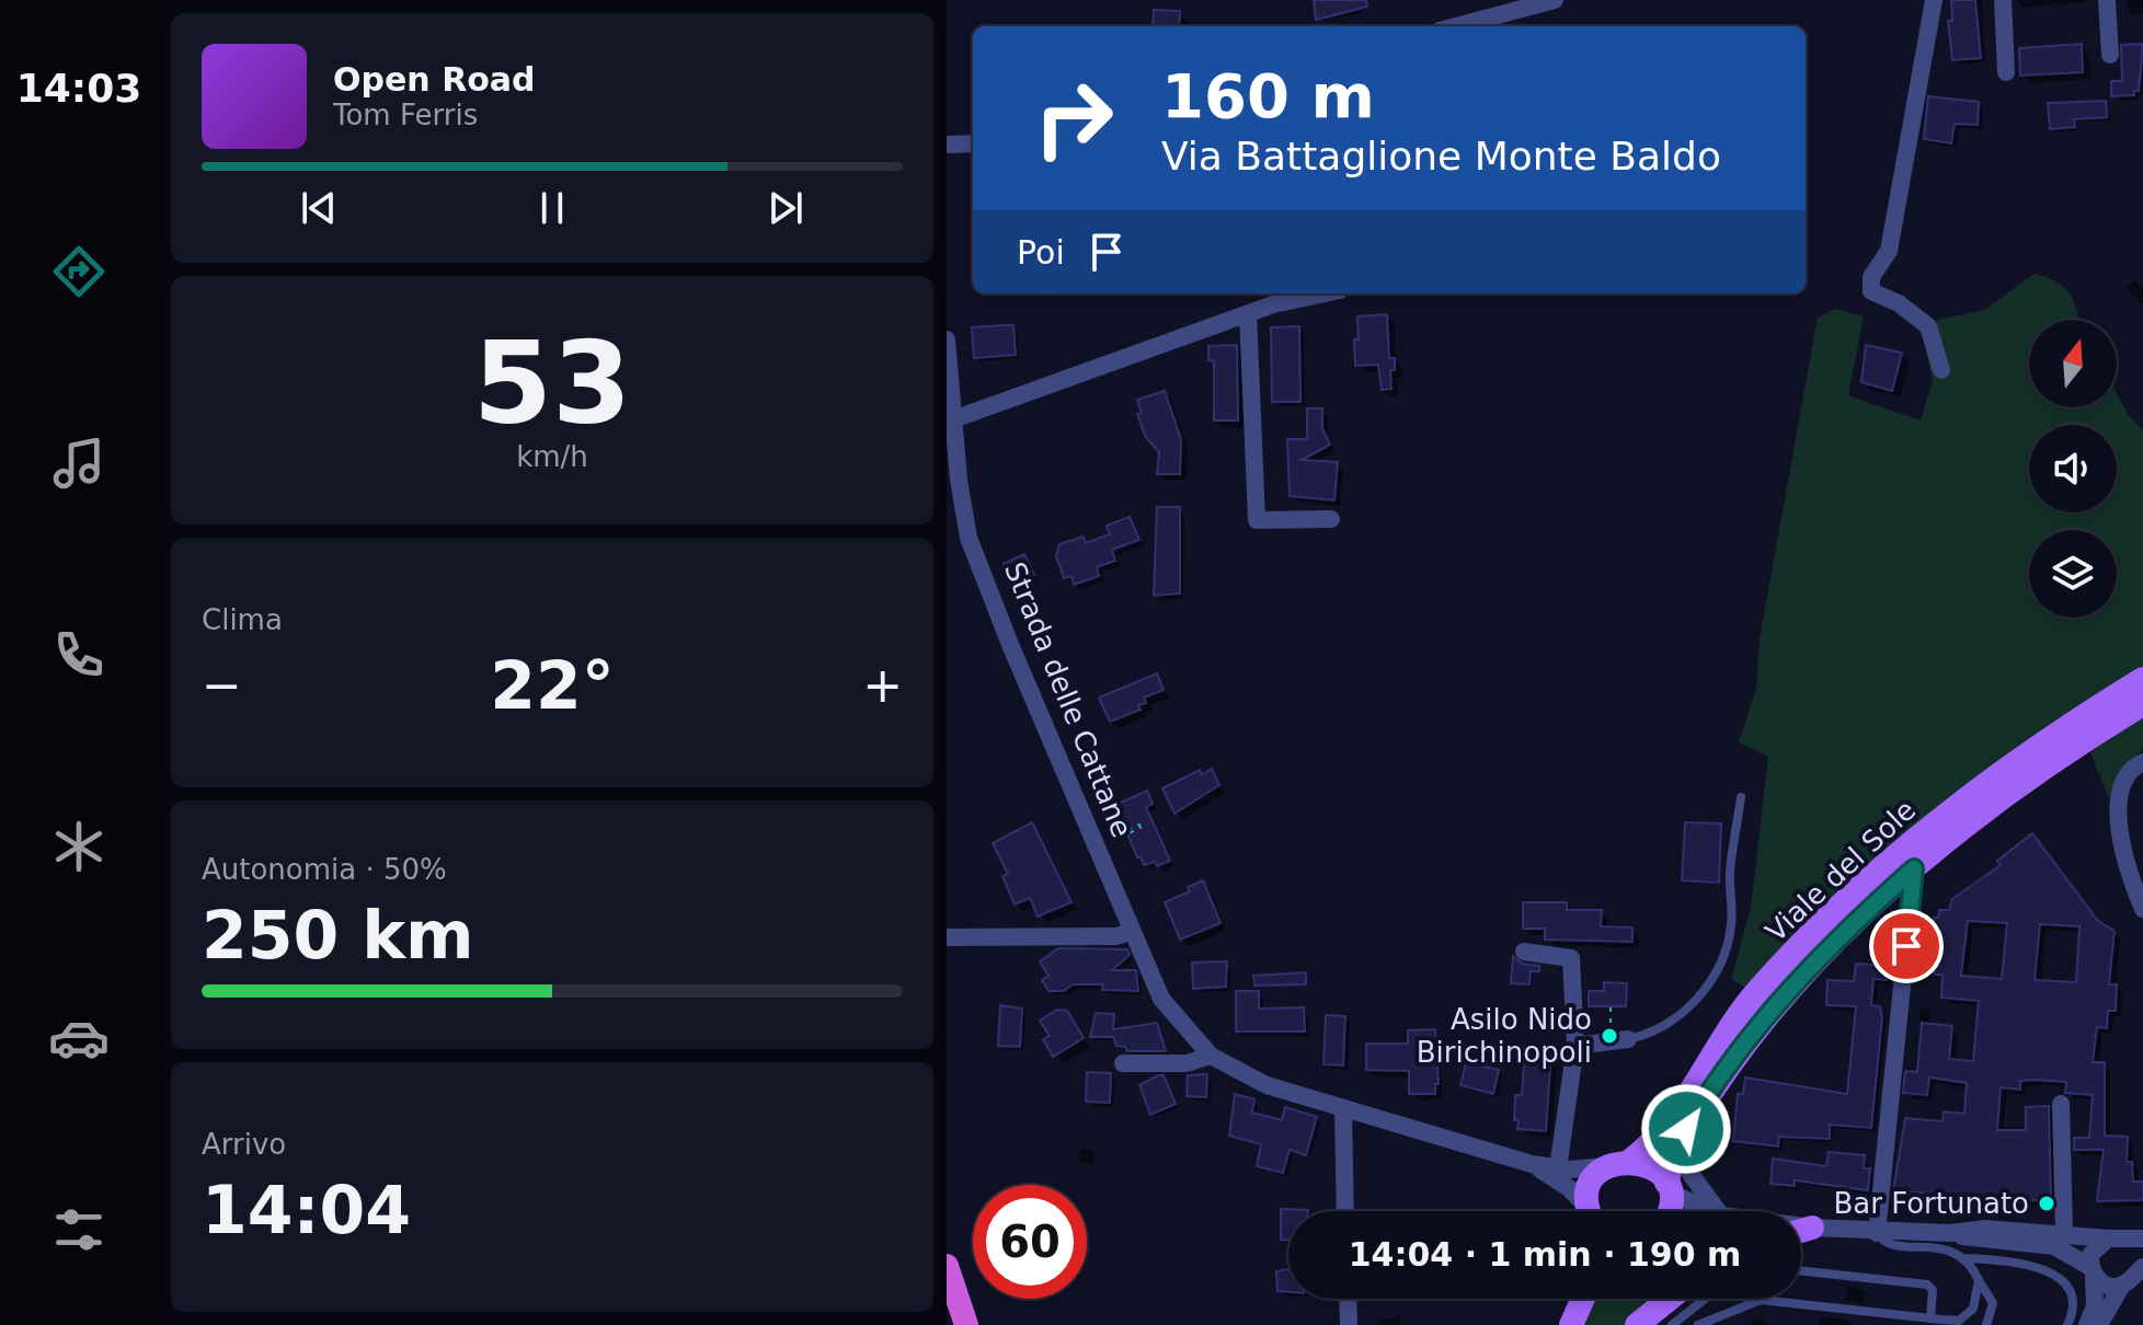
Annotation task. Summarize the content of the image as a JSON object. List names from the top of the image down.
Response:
{
  "streets": {
    "main road": ["Viale del Sole"],
    "street": ["Strada delle Cattane"]
  },
  "crossings": [
    ["Strada delle Cattane", "Viale del Sole"]
  ],
  "places": ["Asilo Nido Birichinopoli", "Bar Fortunato"],
  "north": "top",
  "page": {
    "tabs": "14:03",
    "turn": ["160 m", "Via Battaglione Monte Baldo"],
    "song": ["Open Road", "Tom Ferris"],
    "then": "Poi",
    "tile": [
      ["53", "km/h"],
      "Clima",
      ["Autonomia · 50%", "250 km"],
      ["Arrivo", "14:04"]
    ],
    "heat": ["−", "22°", "+"],
    "limit": "60",
    "trip": "14:04 · 1 min · 190 m"
  }
}
